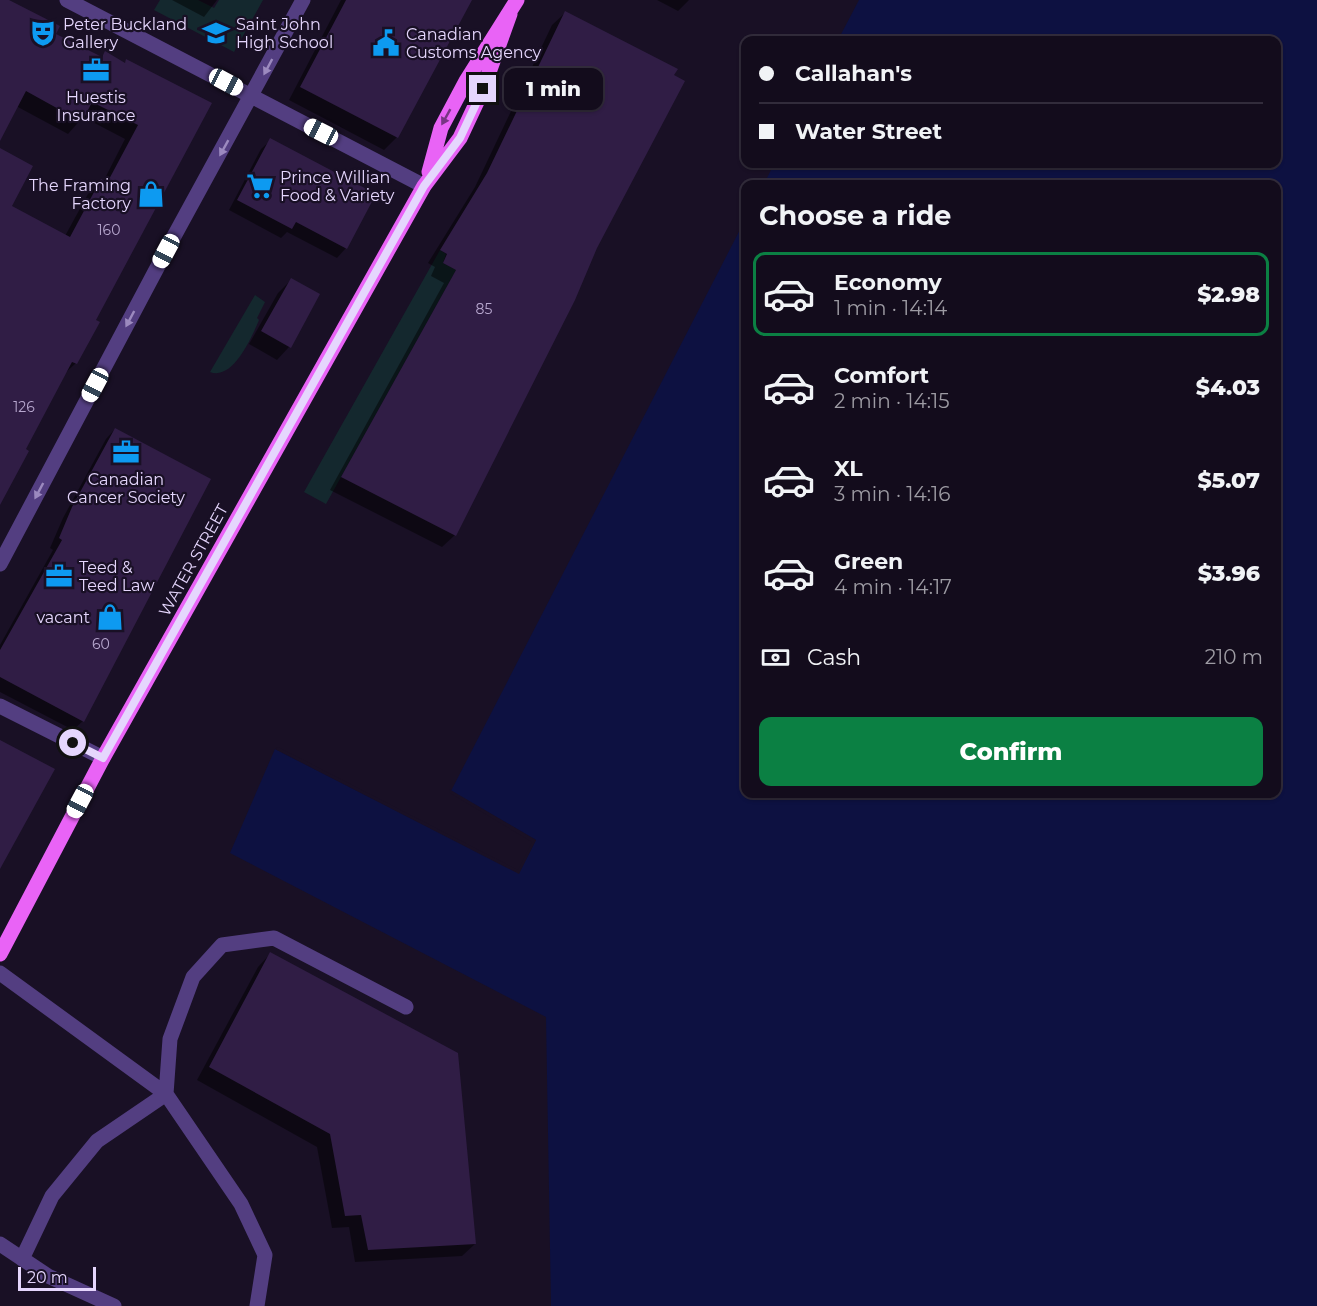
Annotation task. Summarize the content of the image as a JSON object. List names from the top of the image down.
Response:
{
  "streets": {
    "main road": ["WATER STREET"]
  },
  "places": {
    "theatre": ["Peter Buckland Gallery"],
    "school or university": ["Saint John High School"],
    "public building": ["Canadian Customs Agency"],
    "office": ["Huestis Insurance", "Canadian Cancer Society", "Teed & Teed Law"],
    "supermarket": ["Prince Willian Food & Variety"],
    "shop": ["The Framing Factory", "vacant"]
  },
  "house_numbers": [
    "160",
    "85",
    "126",
    "60"
  ],
  "scale_bar": "20 m",
  "page": {
    "banner": ["Callahan's", "Water Street"],
    "bubble": "1 min",
    "heading": "Choose a ride",
    "list": [
      {
        "name": "Economy",
        "note": "1 min · 14:14",
        "value": "$2.98"
      },
      {
        "name": "Comfort",
        "note": "2 min · 14:15",
        "value": "$4.03"
      },
      {
        "name": "XL",
        "note": "3 min · 14:16",
        "value": "$5.07"
      },
      {
        "name": "Green",
        "note": "4 min · 14:17",
        "value": "$3.96"
      }
    ],
    "pay": ["Cash", "210 m"],
    "buttons": "Confirm",
    "scale": "20 m"
  }
}
